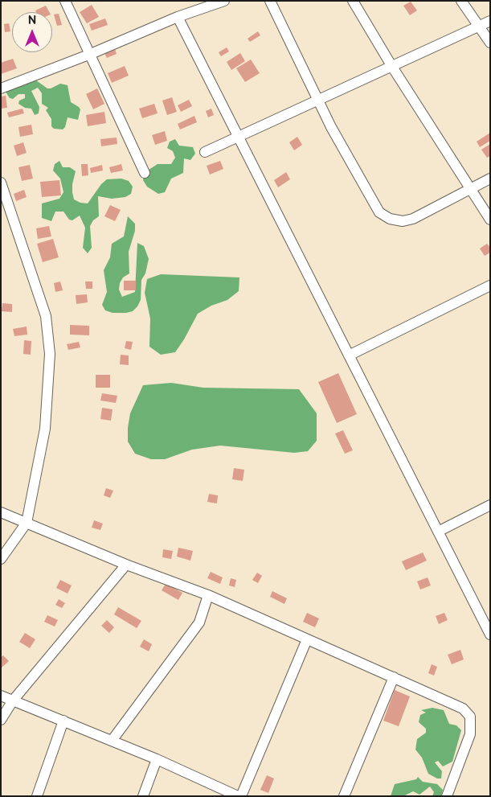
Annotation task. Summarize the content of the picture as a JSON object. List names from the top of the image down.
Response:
{
  "north": "top"
}
